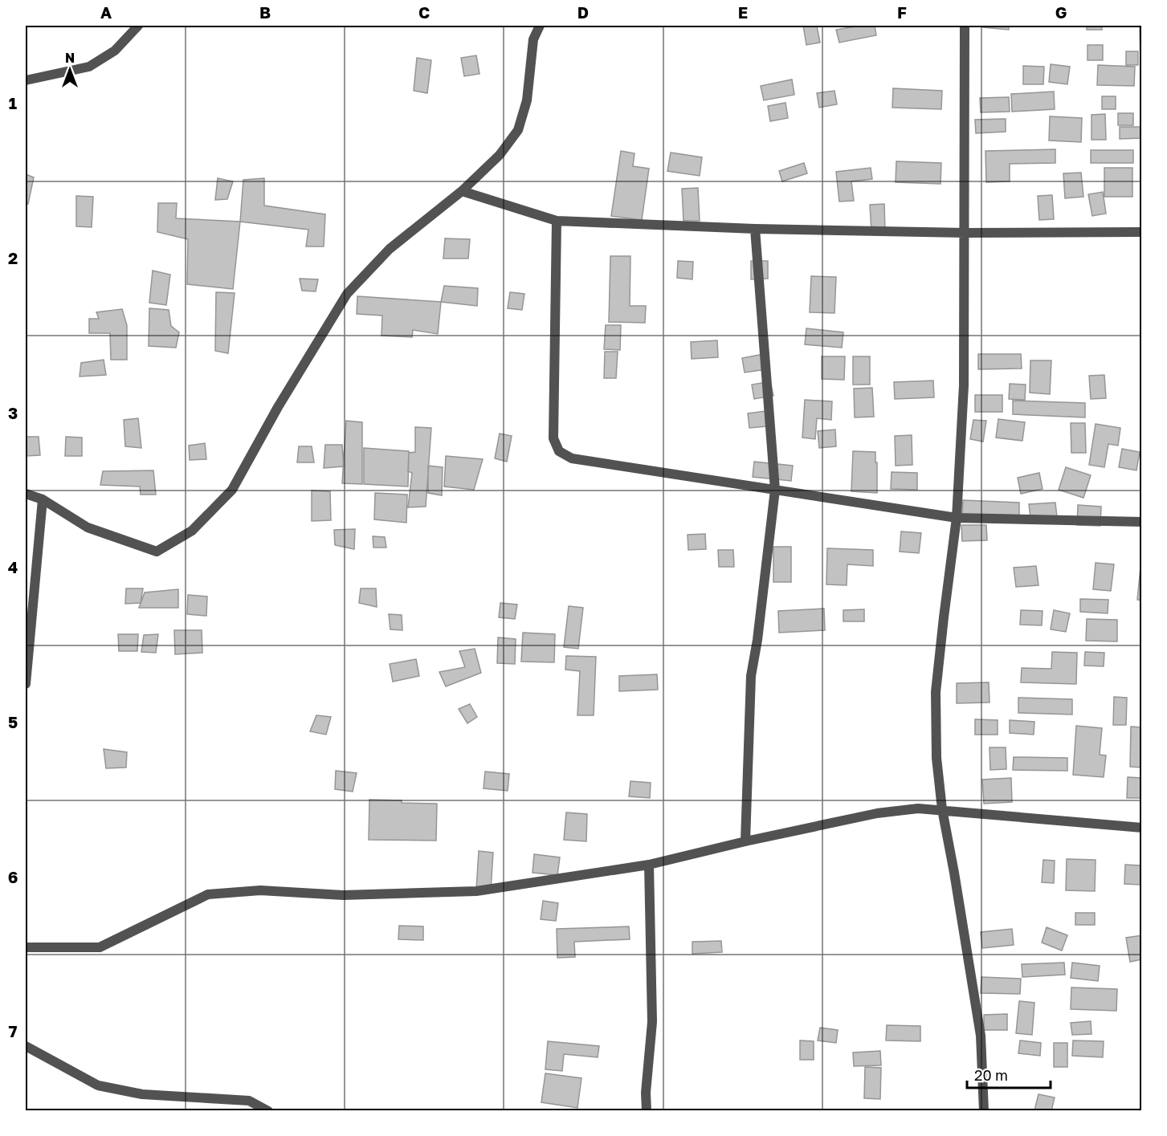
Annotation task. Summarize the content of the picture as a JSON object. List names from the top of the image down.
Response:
{
  "scale_bar": "20 m",
  "north": "top",
  "grid": {
    "columns": [
      "A",
      "B",
      "C",
      "D",
      "E",
      "F",
      "G"
    ],
    "rows": [
      "1",
      "2",
      "3",
      "4",
      "5",
      "6",
      "7"
    ]
  }
}
